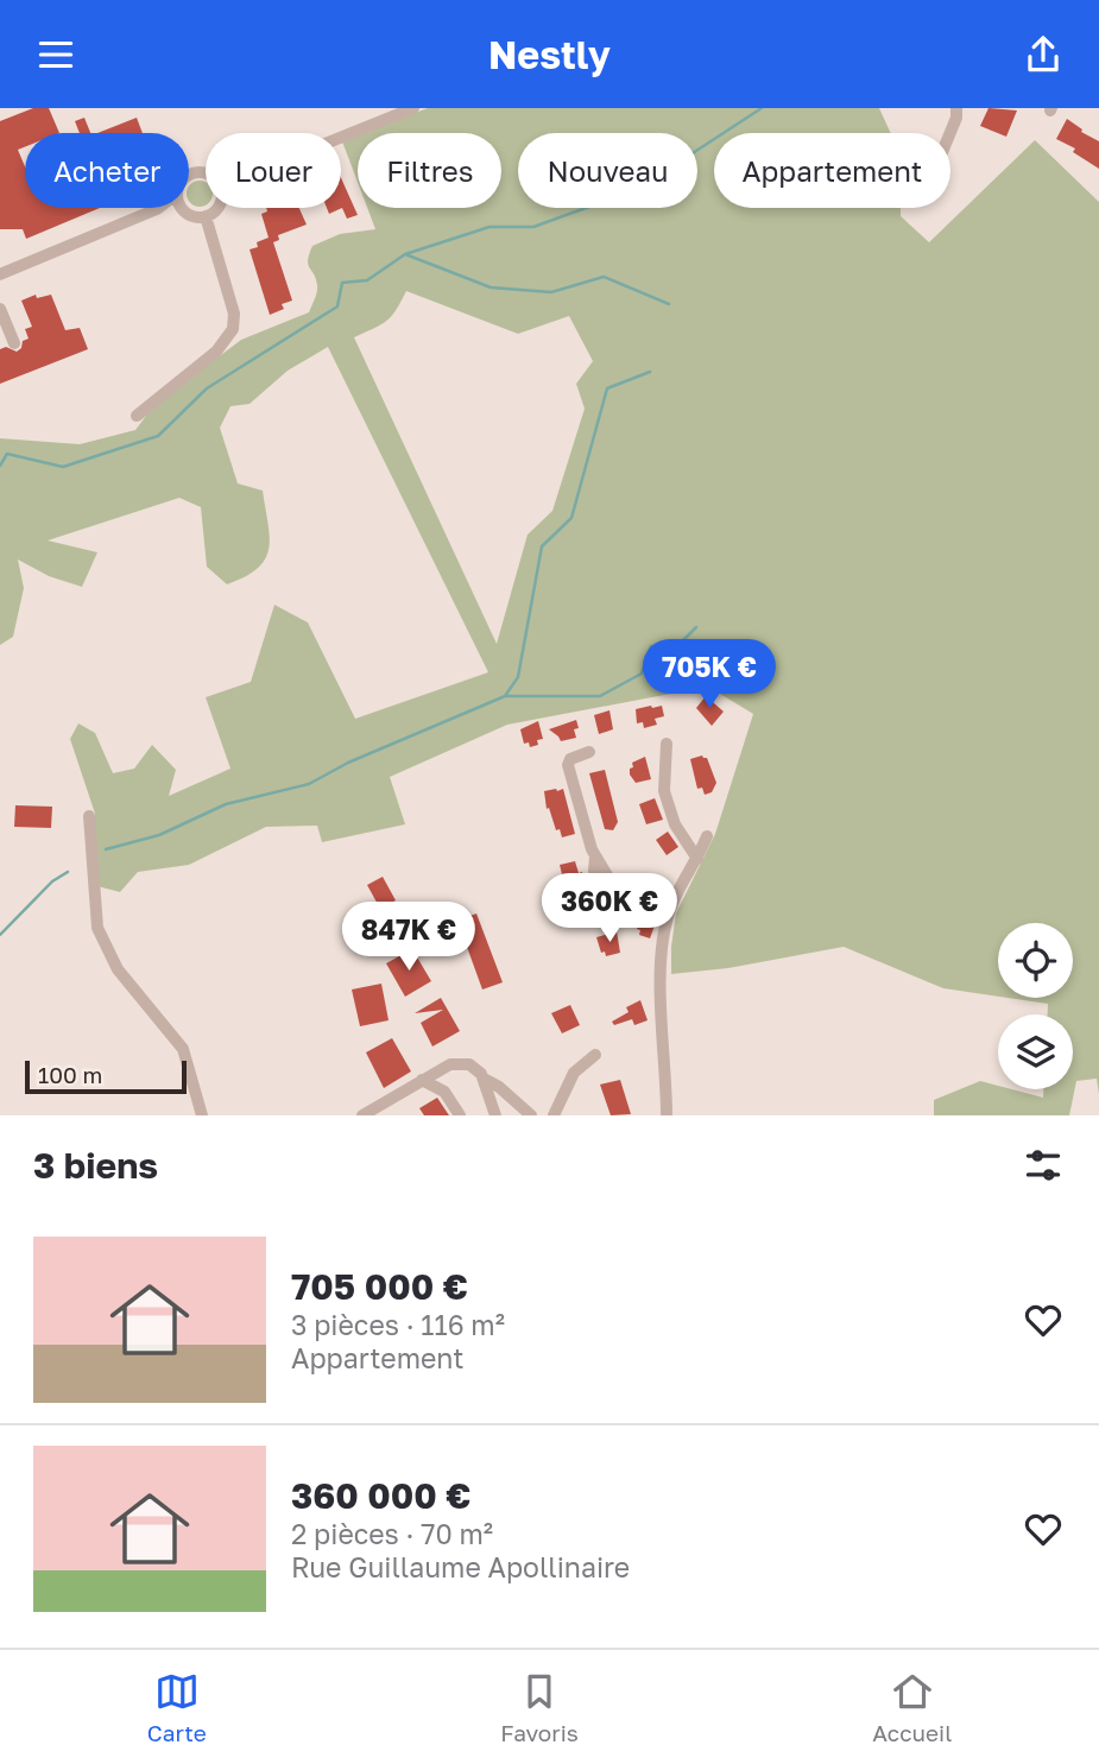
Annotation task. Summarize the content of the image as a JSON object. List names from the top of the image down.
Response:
{
  "scale_bar": "100 m",
  "page": {
    "header": "Nestly",
    "chip": [
      "Acheter",
      "Louer",
      "Filtres",
      "Nouveau",
      "Appartement"
    ],
    "price": ["705K €", "360K €", "847K €"],
    "scale": "100 m",
    "heading": "3 biens",
    "list": [
      {
        "name": "705 000 €",
        "note": "3 pièces · 116 m² · Appartement"
      },
      {
        "name": "360 000 €",
        "note": "2 pièces · 70 m² · Rue Guillaume Apollinaire"
      }
    ],
    "tabs": ["Carte", "Favoris", "Accueil"]
  }
}
